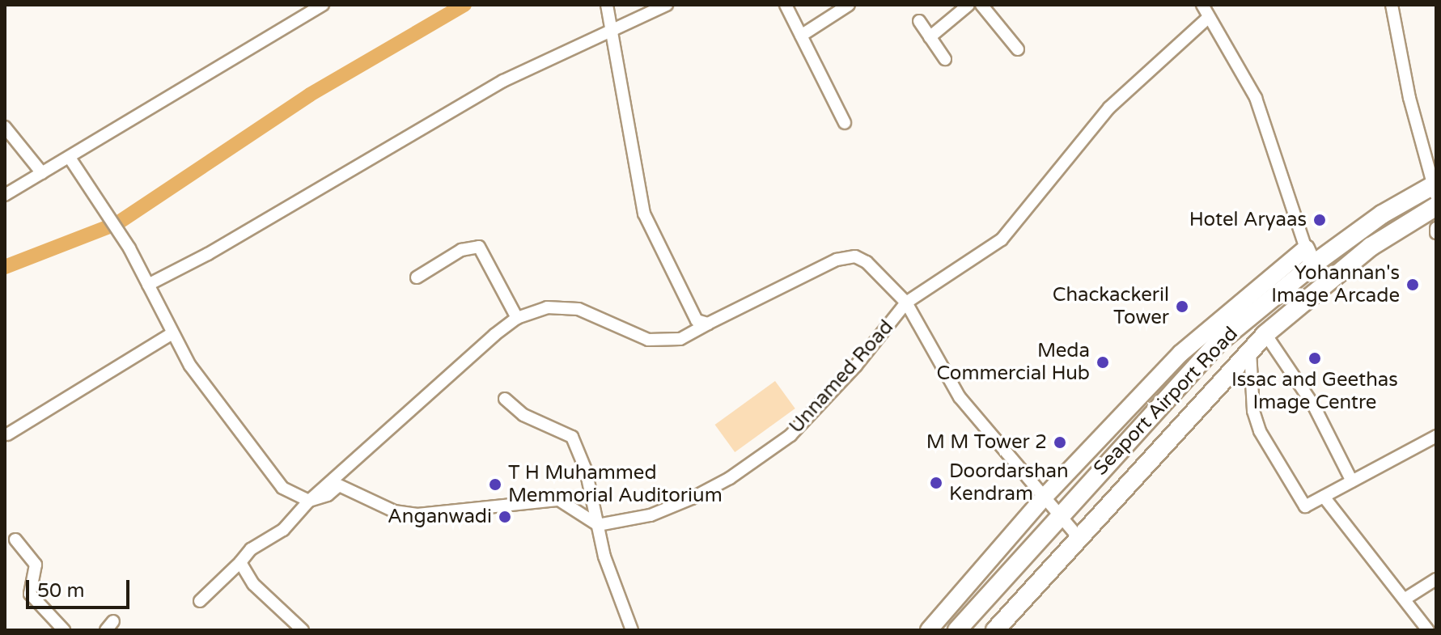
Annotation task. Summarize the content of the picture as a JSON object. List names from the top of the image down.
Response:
{
  "streets": {
    "main road": ["Seaport Airport Road"],
    "street": ["Unnamed Road"]
  },
  "places": [
    "Hotel Aryaas",
    "Yohannan's Image Arcade",
    "Chackackeril Tower",
    "Issac and Geethas Image Centre",
    "Meda Commercial Hub",
    "M M Tower 2",
    "Doordarshan Kendram",
    "T H Muhammed Memmorial Auditorium",
    "Anganwadi"
  ],
  "scale_bar": "50 m"
}
